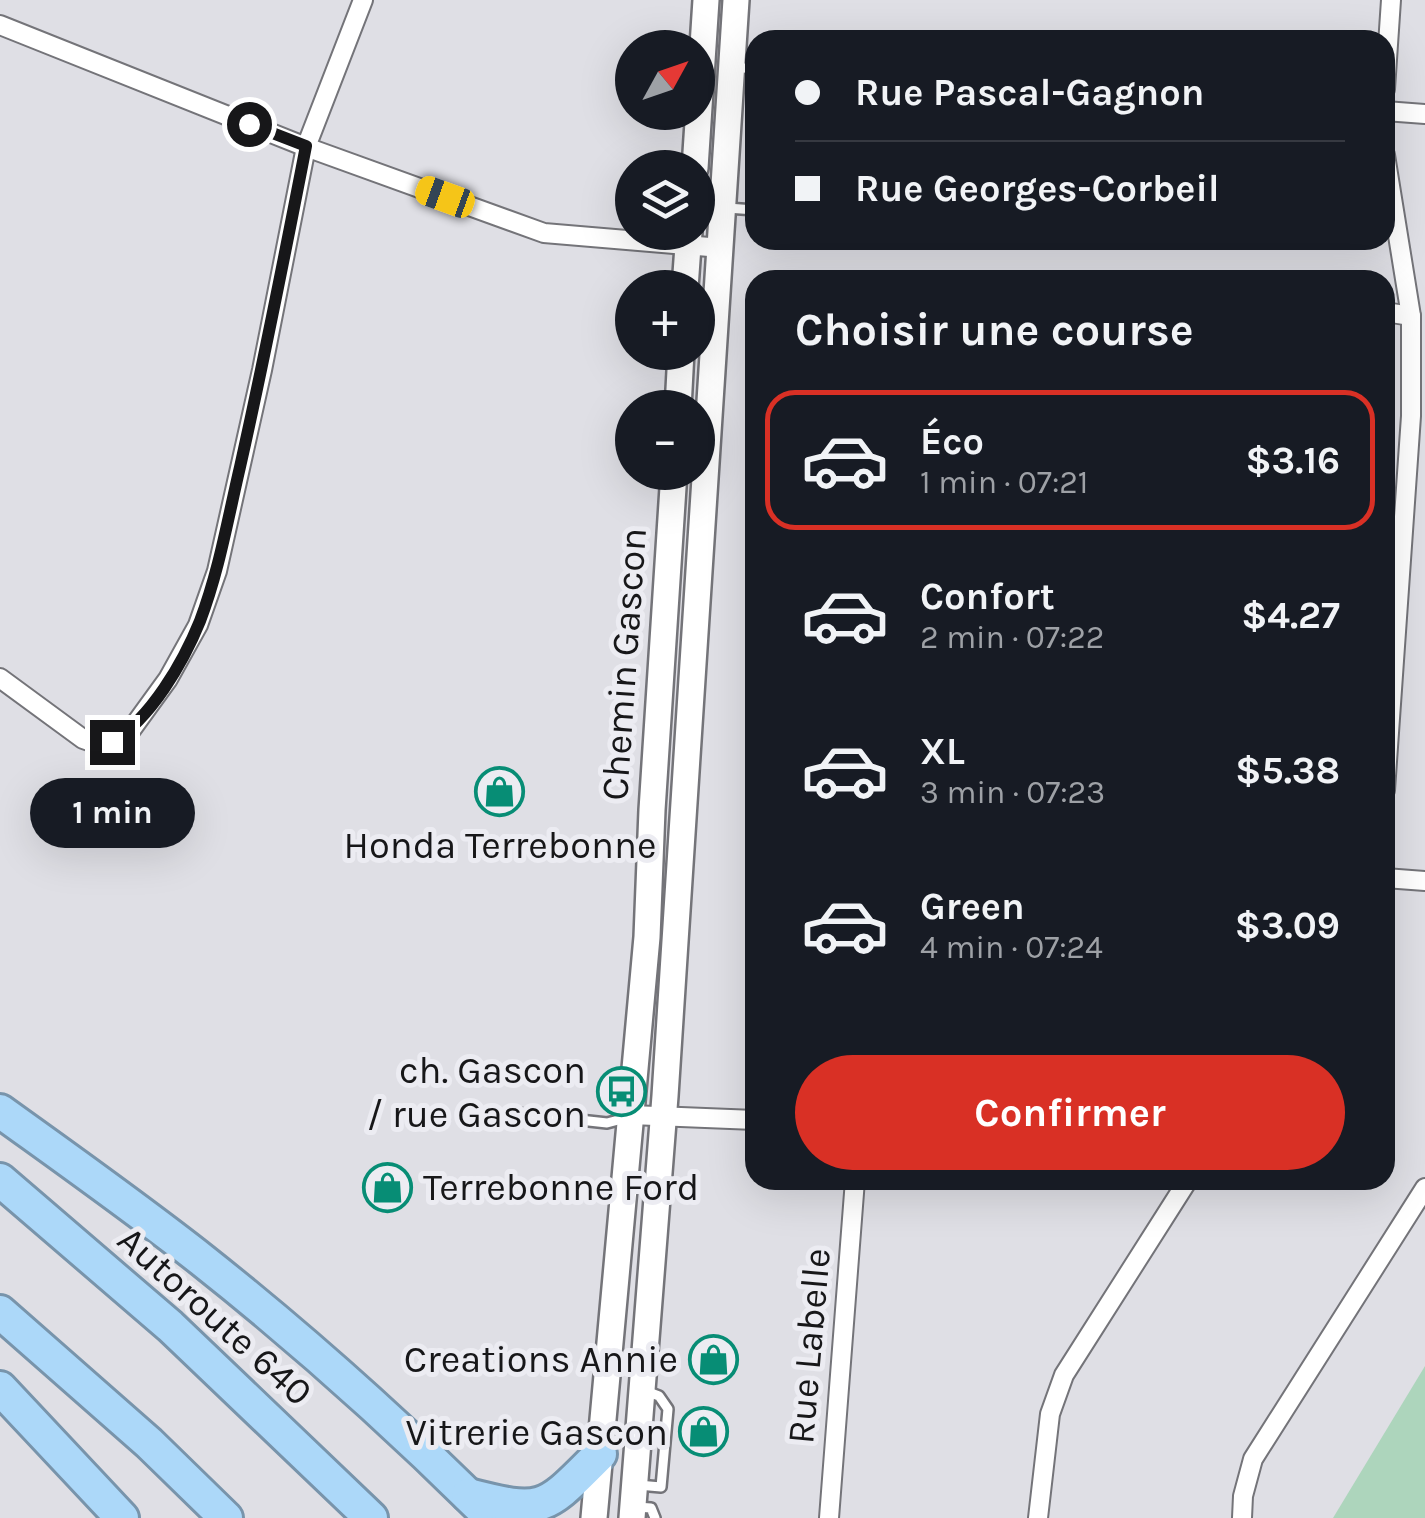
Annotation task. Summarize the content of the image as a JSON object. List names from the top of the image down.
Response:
{
  "streets": {
    "highway": ["Autoroute 640"],
    "main road": ["Chemin Gascon"],
    "street": ["Rue Labelle"]
  },
  "places": {
    "shop": [
      "Honda Terrebonne",
      "Terrebonne Ford",
      "Creations Annie",
      "Vitrerie Gascon"
    ],
    "bus stop": ["ch. Gascon / rue Gascon"]
  },
  "north": "top right",
  "page": {
    "map_buttons": ["+", "−"],
    "banner": ["Rue Pascal-Gagnon", "Rue Georges-Corbeil"],
    "heading": "Choisir une course",
    "list": [
      {
        "name": "Éco",
        "note": "1 min · 07:21",
        "value": "$3.16"
      },
      {
        "name": "Confort",
        "note": "2 min · 07:22",
        "value": "$4.27"
      },
      {
        "name": "XL",
        "note": "3 min · 07:23",
        "value": "$5.38"
      },
      {
        "name": "Green",
        "note": "4 min · 07:24",
        "value": "$3.09"
      }
    ],
    "bubble": "1 min",
    "buttons": "Confirmer"
  }
}
